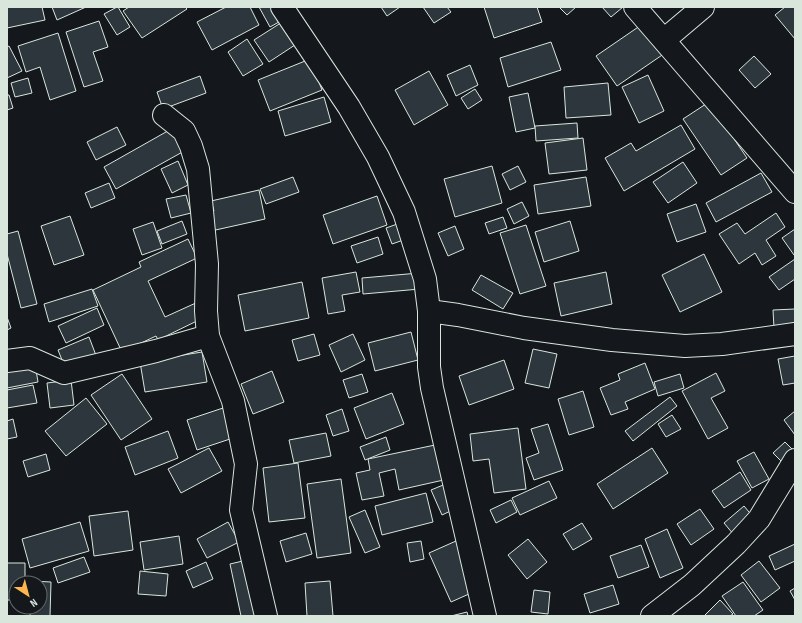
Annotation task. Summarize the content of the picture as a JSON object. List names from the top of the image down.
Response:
{
  "north": "bottom right"
}
